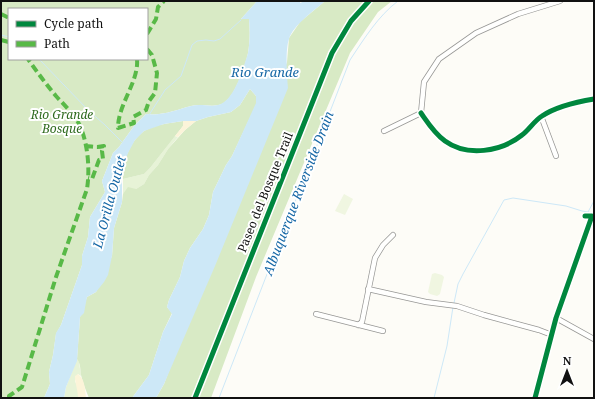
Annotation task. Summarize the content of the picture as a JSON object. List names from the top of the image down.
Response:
{
  "streets": {
    "cycle path": ["Paseo del Bosque Trail"]
  },
  "water": ["Rio Grande", "Albuquerque Riverside Drain", "La Orilla Outlet"],
  "parks": ["Rio Grande Bosque"],
  "legend": ["Cycle path", "Path"],
  "north": "top"
}
